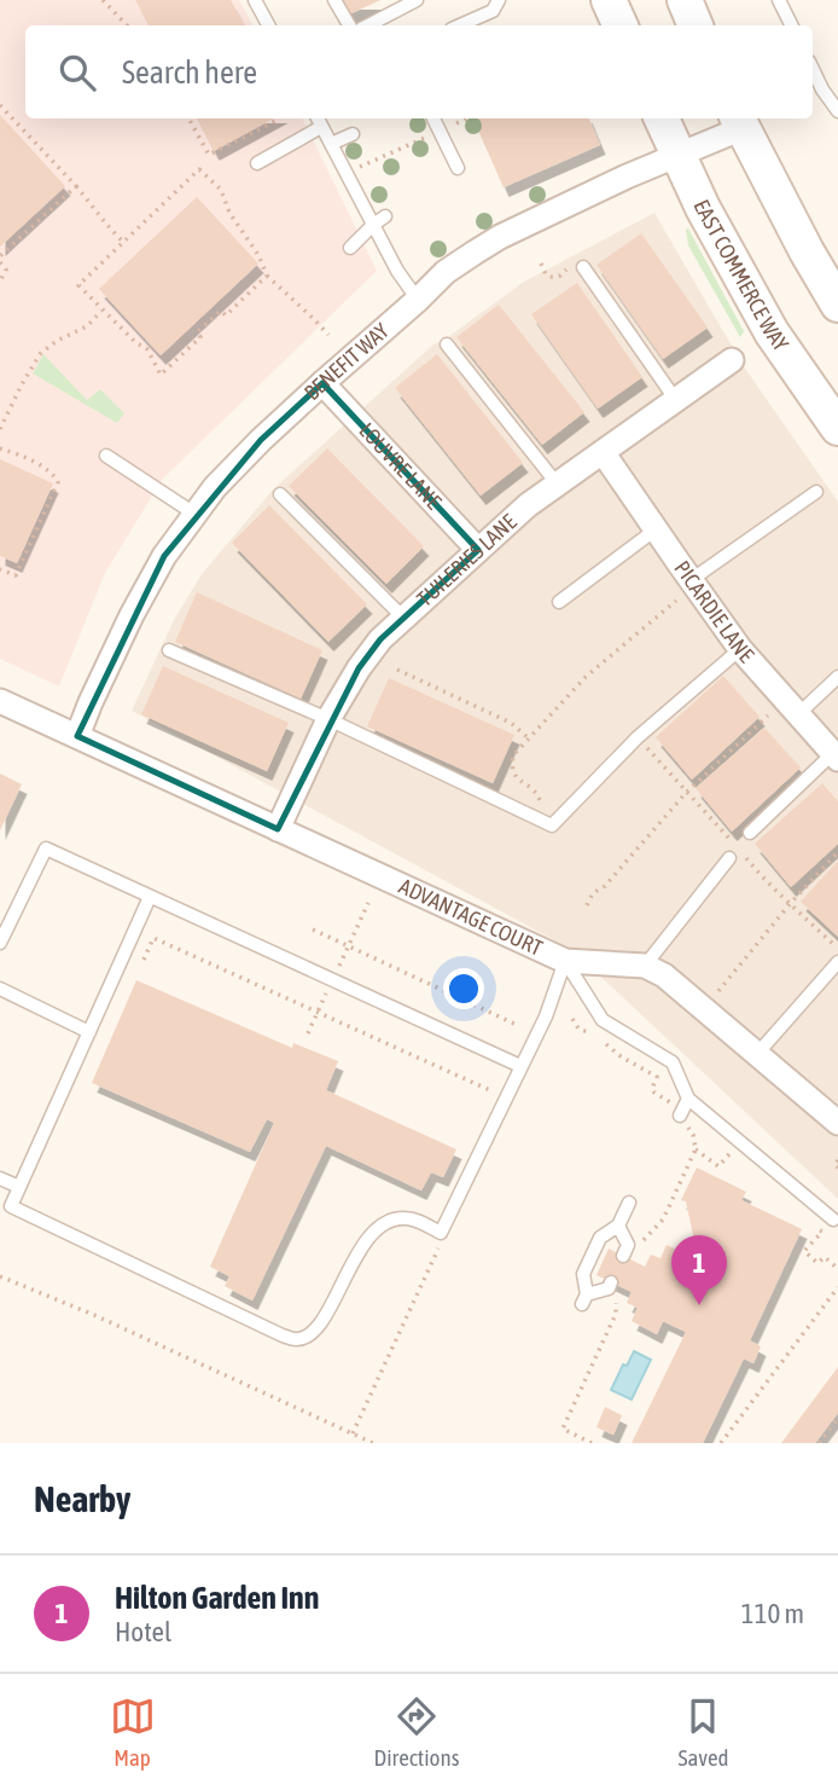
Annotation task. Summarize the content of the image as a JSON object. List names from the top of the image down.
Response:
{
  "streets": {
    "main road": ["EAST COMMERCE WAY"],
    "street": [
      "BENEFIT WAY",
      "LOUVRE LANE",
      "TUILERIES LANE",
      "PICARDIE LANE",
      "ADVANTAGE COURT"
    ]
  },
  "crossings": [
    ["EAST COMMERCE WAY", "BENEFIT WAY"],
    ["BENEFIT WAY", "LOUVRE LANE"],
    ["BENEFIT WAY", "ADVANTAGE COURT"],
    ["LOUVRE LANE", "TUILERIES LANE"],
    ["TUILERIES LANE", "PICARDIE LANE"],
    ["TUILERIES LANE", "ADVANTAGE COURT"]
  ],
  "page": {
    "search": "Search here",
    "pins": "1",
    "heading": "Nearby",
    "list": [
      {
        "mark": "1",
        "name": "Hilton Garden Inn",
        "note": "Hotel",
        "value": "110 m"
      }
    ],
    "nav": ["Map", "Directions", "Saved"]
  }
}
